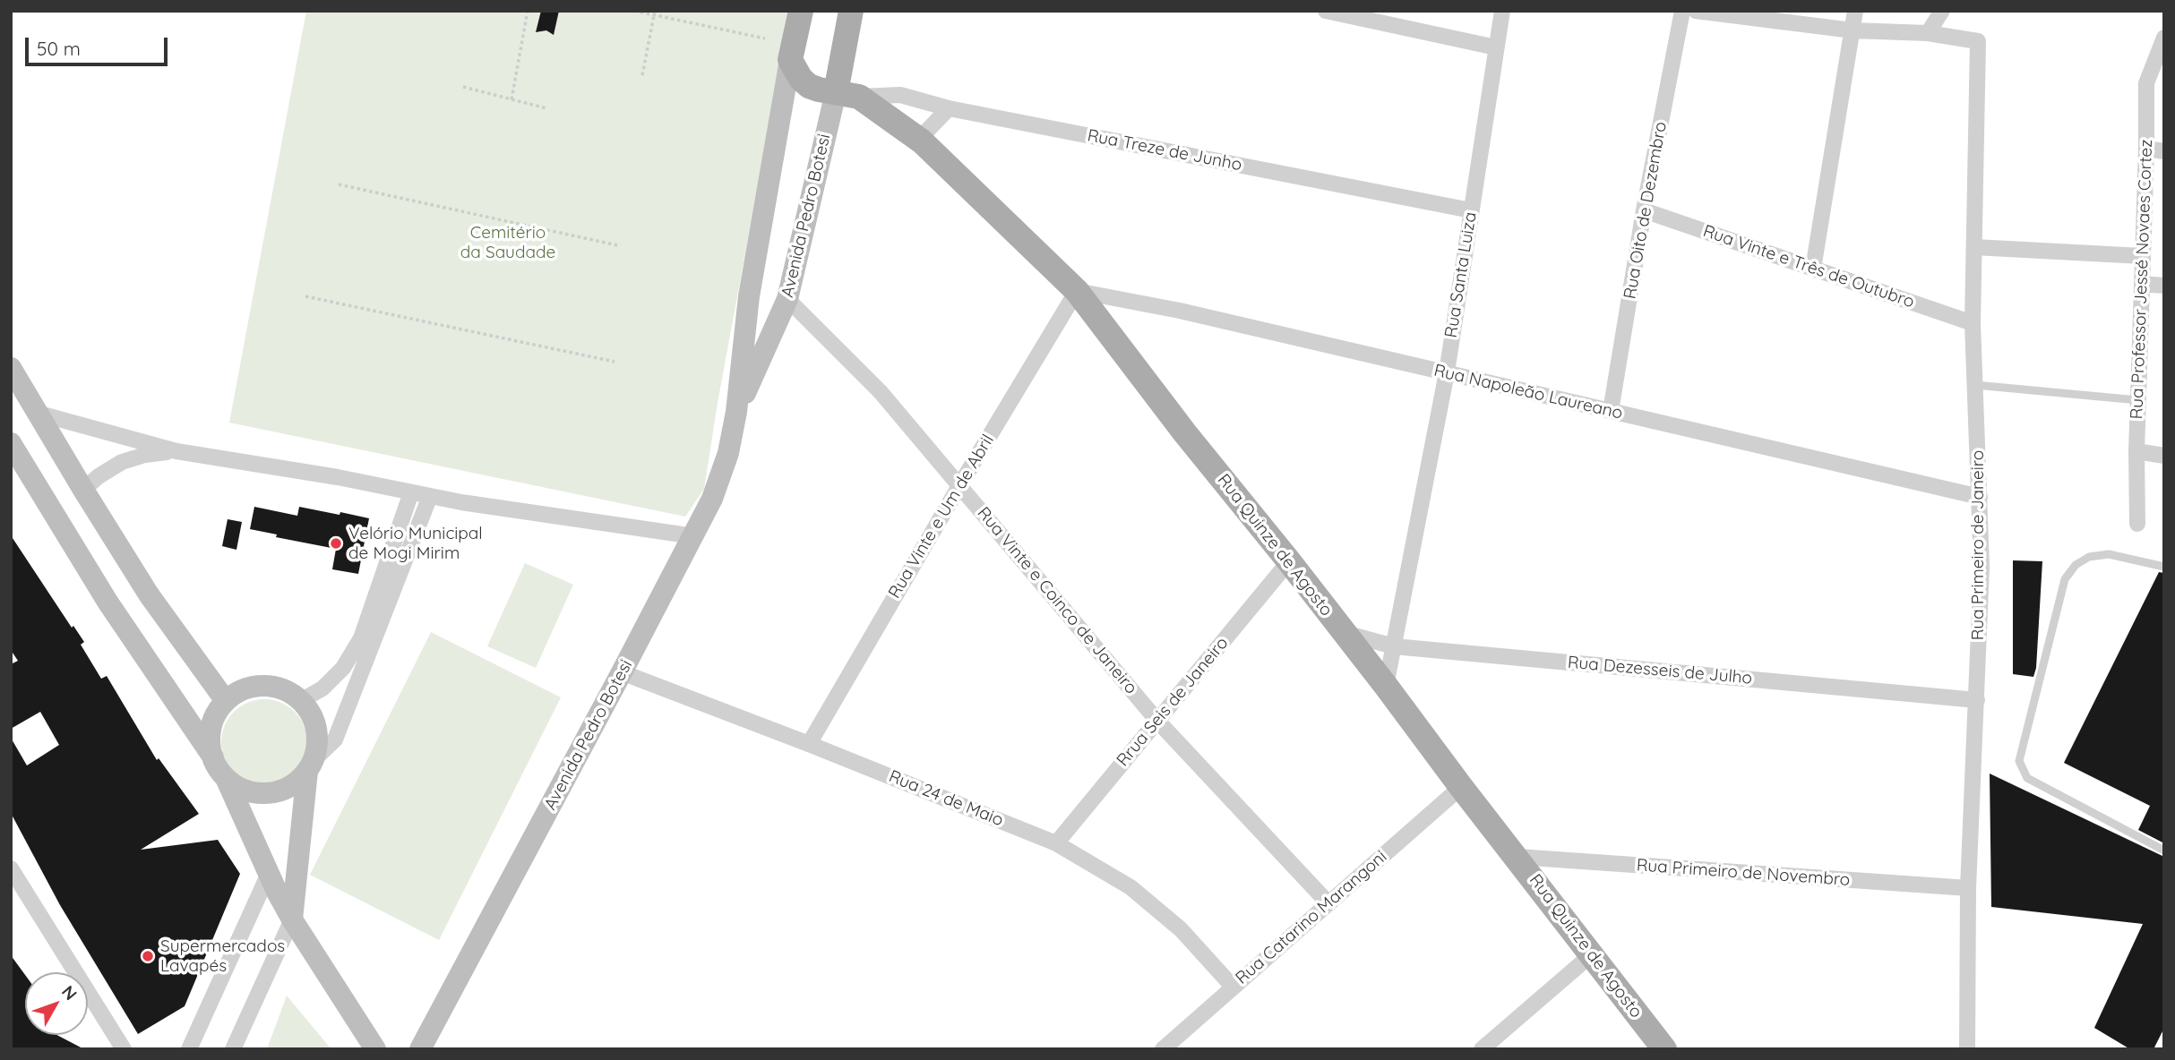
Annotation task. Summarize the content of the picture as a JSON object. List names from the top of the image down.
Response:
{
  "streets": {
    "main road": ["Avenida Pedro Botesi", "Rua Quinze de Agosto"],
    "street": [
      "Rua Treze de Junho",
      "Rua Oito de Dezembro",
      "Rua Vinte e Três de Outubro",
      "Rua Santa Luiza",
      "Rua Professor Jessé Novaes Cortez",
      "Rua Napoleão Laureano",
      "Rua Vinte e Um de Abril",
      "Rua Primeiro de Janeiro",
      "Rua Vinte e Coinco de Janeiro",
      "Rua Dezesseis de Julho",
      "Rrua Seis de Janeiro",
      "Rua 24 de Maio",
      "Rua Primeiro de Novembro",
      "Rua Catarino Marangoni"
    ]
  },
  "crossings": [
    ["Rua Treze de Junho", "Avenida Pedro Botesi"],
    ["Rua Treze de Junho", "Rua Santa Luiza"],
    ["Rua Treze de Junho", "Rua Quinze de Agosto"],
    ["Rua Oito de Dezembro", "Rua Vinte e Três de Outubro"],
    ["Rua Oito de Dezembro", "Rua Napoleão Laureano"],
    ["Avenida Pedro Botesi", "Rua Quinze de Agosto"],
    ["Avenida Pedro Botesi", "Rua Vinte e Coinco de Janeiro"],
    ["Avenida Pedro Botesi", "Rua 24 de Maio"],
    ["Rua Vinte e Três de Outubro", "Rua Primeiro de Janeiro"],
    ["Rua Santa Luiza", "Rua Napoleão Laureano"],
    ["Rua Santa Luiza", "Rua Quinze de Agosto"],
    ["Rua Santa Luiza", "Rua Dezesseis de Julho"],
    ["Rua Napoleão Laureano", "Rua Vinte e Um de Abril"],
    ["Rua Napoleão Laureano", "Rua Quinze de Agosto"],
    ["Rua Napoleão Laureano", "Rua Primeiro de Janeiro"],
    ["Rua Vinte e Um de Abril", "Rua Quinze de Agosto"],
    ["Rua Vinte e Um de Abril", "Rua Vinte e Coinco de Janeiro"],
    ["Rua Vinte e Um de Abril", "Rua 24 de Maio"],
    ["Rua Quinze de Agosto", "Rua Dezesseis de Julho"],
    ["Rua Quinze de Agosto", "Rrua Seis de Janeiro"],
    ["Rua Quinze de Agosto", "Rua Primeiro de Novembro"],
    ["Rua Quinze de Agosto", "Rua Catarino Marangoni"],
    ["Rua Primeiro de Janeiro", "Rua Dezesseis de Julho"],
    ["Rua Primeiro de Janeiro", "Rua Primeiro de Novembro"],
    ["Rua Vinte e Coinco de Janeiro", "Rrua Seis de Janeiro"],
    ["Rua Vinte e Coinco de Janeiro", "Rua Catarino Marangoni"],
    ["Rrua Seis de Janeiro", "Rua 24 de Maio"],
    ["Rua 24 de Maio", "Rua Catarino Marangoni"]
  ],
  "parks": ["Cemitério da Saudade"],
  "places": ["Velório Municipal de Mogi Mirim", "Supermercados Lavapés"],
  "scale_bar": "50 m",
  "north": "top right"
}
